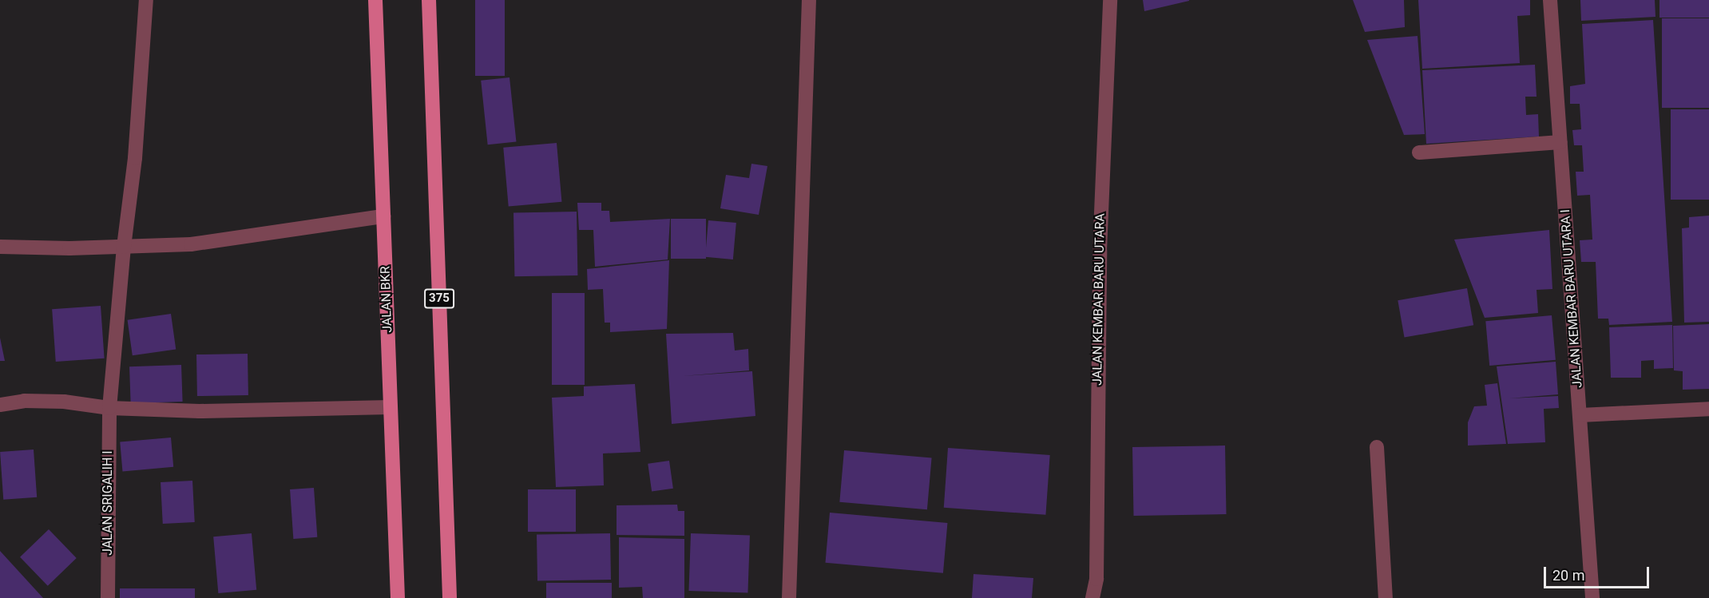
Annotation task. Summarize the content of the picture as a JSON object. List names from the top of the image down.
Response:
{
  "streets": {
    "main road": ["375", "JALAN BKR"],
    "street": ["JALAN KEMBAR BARU UTARA I", "JALAN KEMBAR BARU UTARA", "JALAN SRIGALIH I"]
  },
  "scale_bar": "20 m"
}
